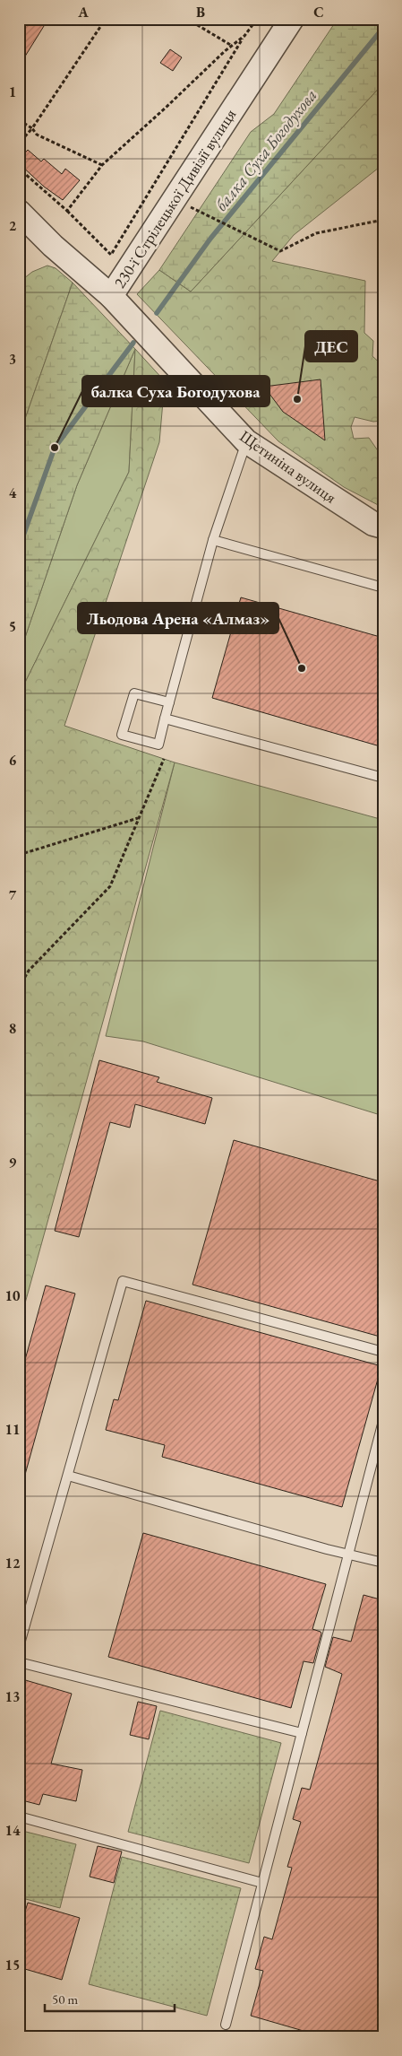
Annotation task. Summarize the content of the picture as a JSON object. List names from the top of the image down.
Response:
{
  "streets": {
    "street": ["230-ї Стрілецької Дивізії вулиця", "Щетиніна вулиця"]
  },
  "crossings": [
    ["230-ї Стрілецької Дивізії вулиця", "Щетиніна вулиця"]
  ],
  "water": ["балка Суха Богодухова"],
  "places": ["ДЕС", "балка Суха Богодухова", "Льодова Арена «Алмаз»"],
  "scale_bar": "50 m",
  "grid": {
    "columns": ["A", "B", "C"],
    "rows": [
      "1",
      "2",
      "3",
      "4",
      "5",
      "6",
      "7",
      "8",
      "9",
      "10",
      "11",
      "12",
      "13",
      "14",
      "15"
    ]
  }
}
